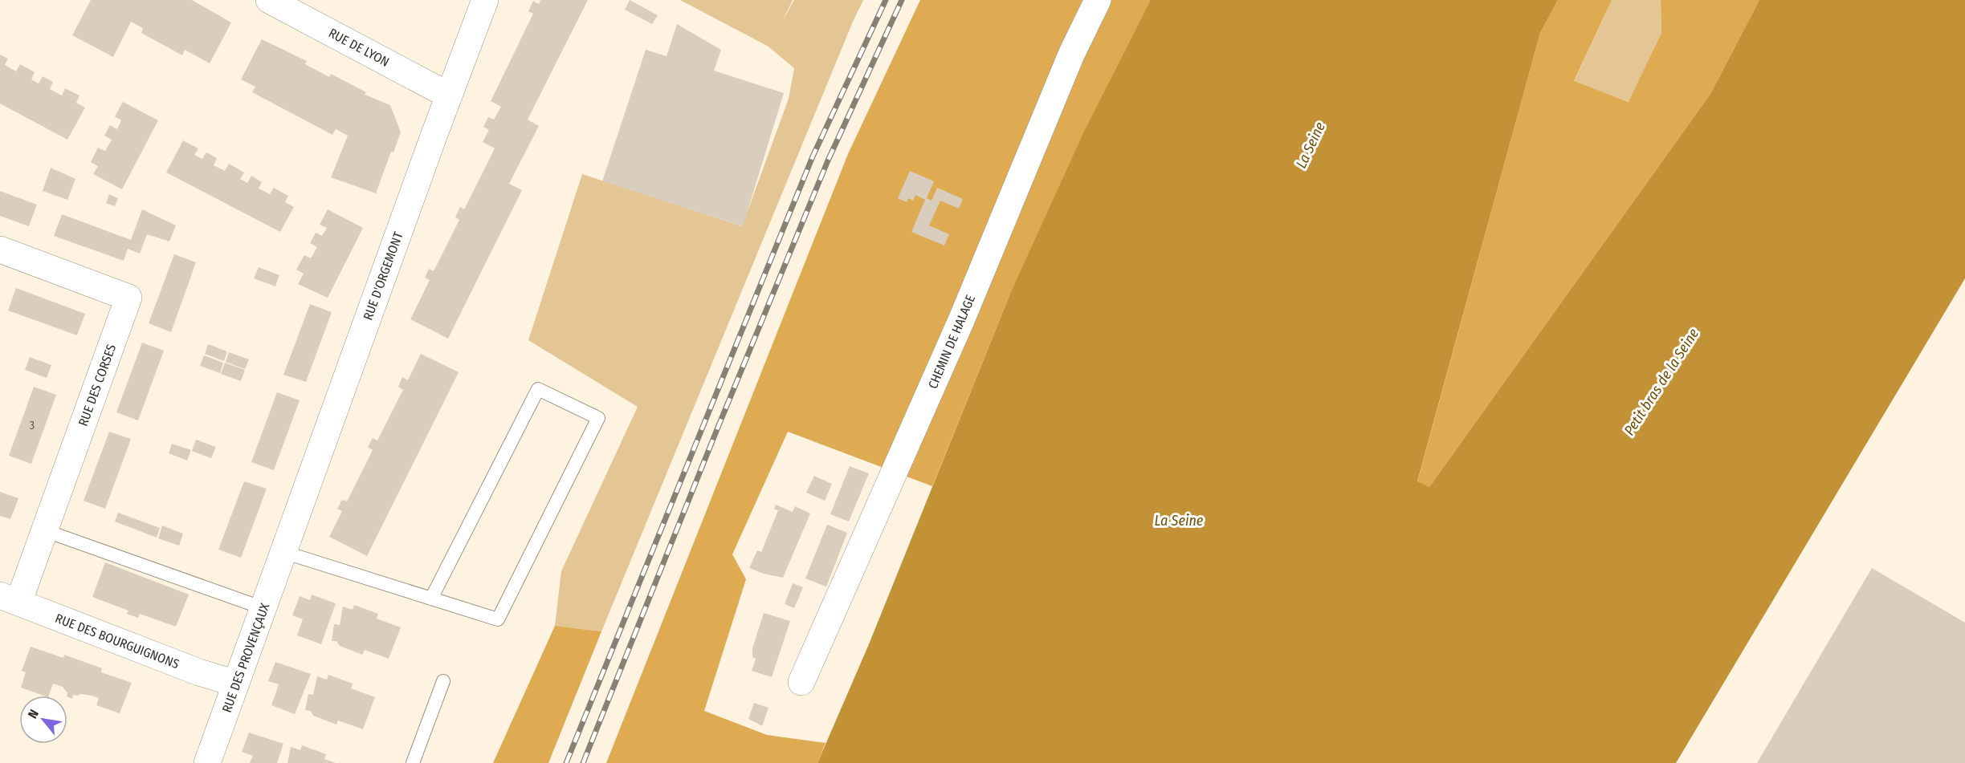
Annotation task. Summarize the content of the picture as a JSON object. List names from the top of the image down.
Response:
{
  "streets": {
    "street": [
      "RUE DE LYON",
      "RUE D'ORGEMONT",
      "CHEMIN DE HALAGE",
      "RUE DES CORSES",
      "RUE DES BOURGUIGNONS",
      "RUE DES PROVENÇAUX"
    ]
  },
  "crossings": [
    ["RUE DE LYON", "RUE D'ORGEMONT"],
    ["RUE D'ORGEMONT", "RUE DES PROVENÇAUX"],
    ["RUE DES CORSES", "RUE DES BOURGUIGNONS"],
    ["RUE DES BOURGUIGNONS", "RUE DES PROVENÇAUX"]
  ],
  "water": ["La Seine", "Petit bras de la Seine"],
  "house_numbers": ["3"],
  "north": "top left"
}
